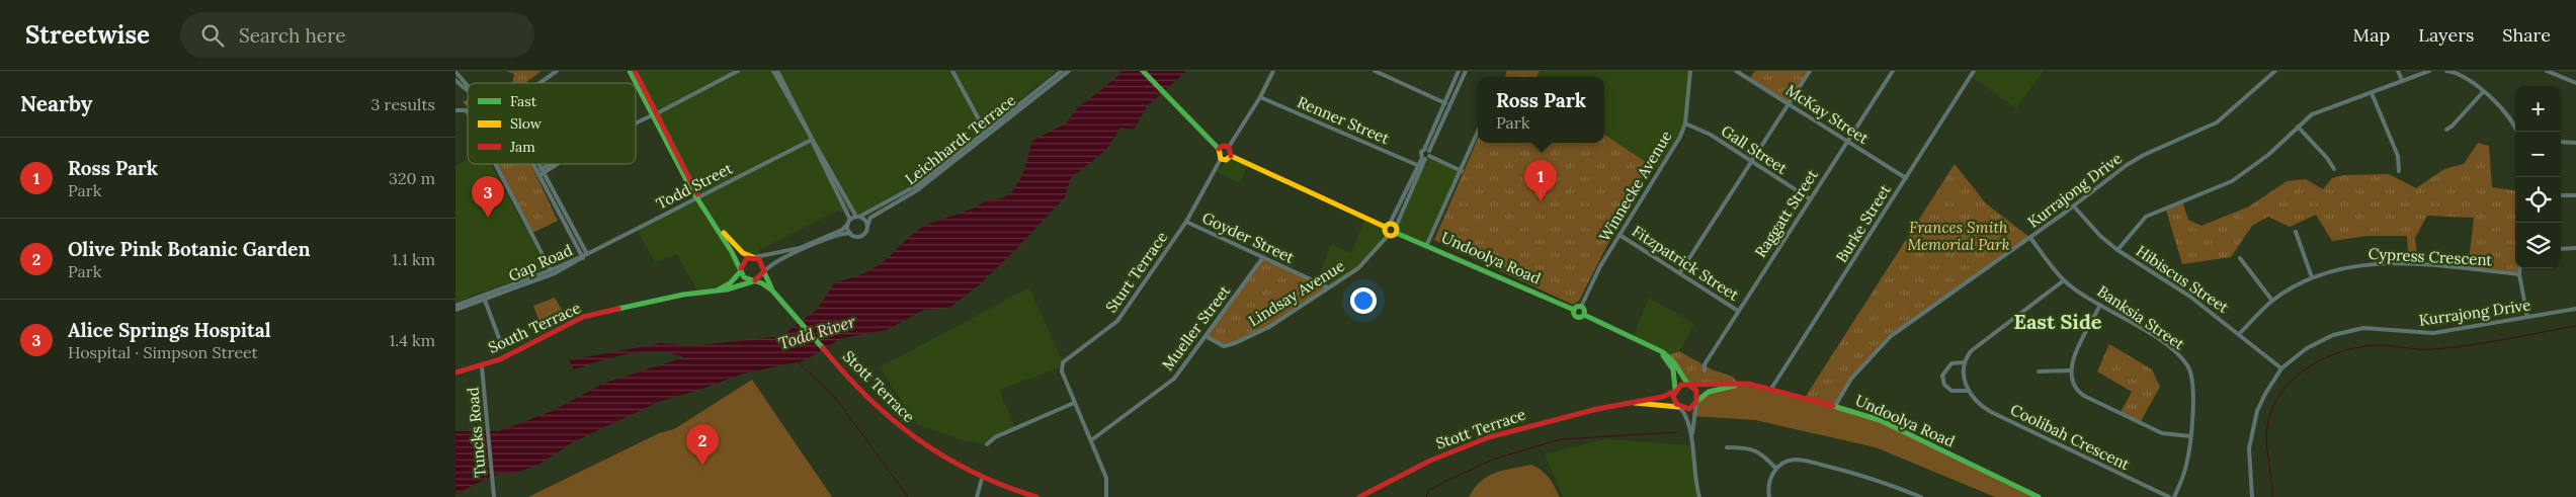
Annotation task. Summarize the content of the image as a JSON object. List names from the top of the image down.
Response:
{
  "streets": {
    "main road": ["Undoolya Road", "South Terrace", "Stott Terrace"],
    "street": [
      "McKay Street",
      "Renner Street",
      "Leichhardt Terrace",
      "Gall Street",
      "Todd Street",
      "Winnecke Avenue",
      "Kurrajong Drive",
      "Raggatt Street",
      "Burke Street",
      "Goyder Street",
      "Cypress Crescent",
      "Gap Road",
      "Fitzpatrick Street",
      "Sturt Terrace",
      "Hibiscus Street",
      "Lindsay Avenue",
      "Banksia Street",
      "Mueller Street",
      "Tuncks Road",
      "Coolibah Crescent"
    ]
  },
  "crossings": [
    ["McKay Street", "Raggatt Street"],
    ["McKay Street", "Burke Street"],
    ["Gall Street", "Winnecke Avenue"],
    ["Gall Street", "Raggatt Street"],
    ["Todd Street", "Gap Road"],
    ["Winnecke Avenue", "Fitzpatrick Street"],
    ["Kurrajong Drive", "Undoolya Road"],
    ["Kurrajong Drive", "Hibiscus Street"],
    ["Kurrajong Drive", "Banksia Street"],
    ["Raggatt Street", "Fitzpatrick Street"],
    ["Burke Street", "Undoolya Road"],
    ["Goyder Street", "Sturt Terrace"],
    ["Goyder Street", "Lindsay Avenue"],
    ["Goyder Street", "Mueller Street"],
    ["Cypress Crescent", "Hibiscus Street"],
    ["Undoolya Road", "Stott Terrace"],
    ["Sturt Terrace", "Mueller Street"],
    ["Lindsay Avenue", "Mueller Street"],
    ["Banksia Street", "Coolibah Crescent"],
    ["South Terrace", "Stott Terrace"],
    ["South Terrace", "Tuncks Road"]
  ],
  "districts": ["East Side"],
  "water": ["Todd River"],
  "parks": ["Frances Smith Memorial Park"],
  "legend": ["Fast", "Slow", "Jam"],
  "page": {
    "header": "Streetwise",
    "search": "Search here",
    "nav": ["Map", "Layers", "Share"],
    "heading": ["Nearby", "3 results"],
    "popup": ["Ross Park", "Park"],
    "map_buttons": ["+", "−"],
    "list": [
      {
        "mark": "1",
        "name": "Ross Park",
        "note": "Park",
        "value": "320 m"
      },
      {
        "mark": "2",
        "name": "Olive Pink Botanic Garden",
        "note": "Park",
        "value": "1.1 km"
      },
      {
        "mark": "3",
        "name": "Alice Springs Hospital",
        "note": "Hospital · Simpson Street",
        "value": "1.4 km"
      }
    ],
    "pins": ["1", "3", "2"]
  }
}
